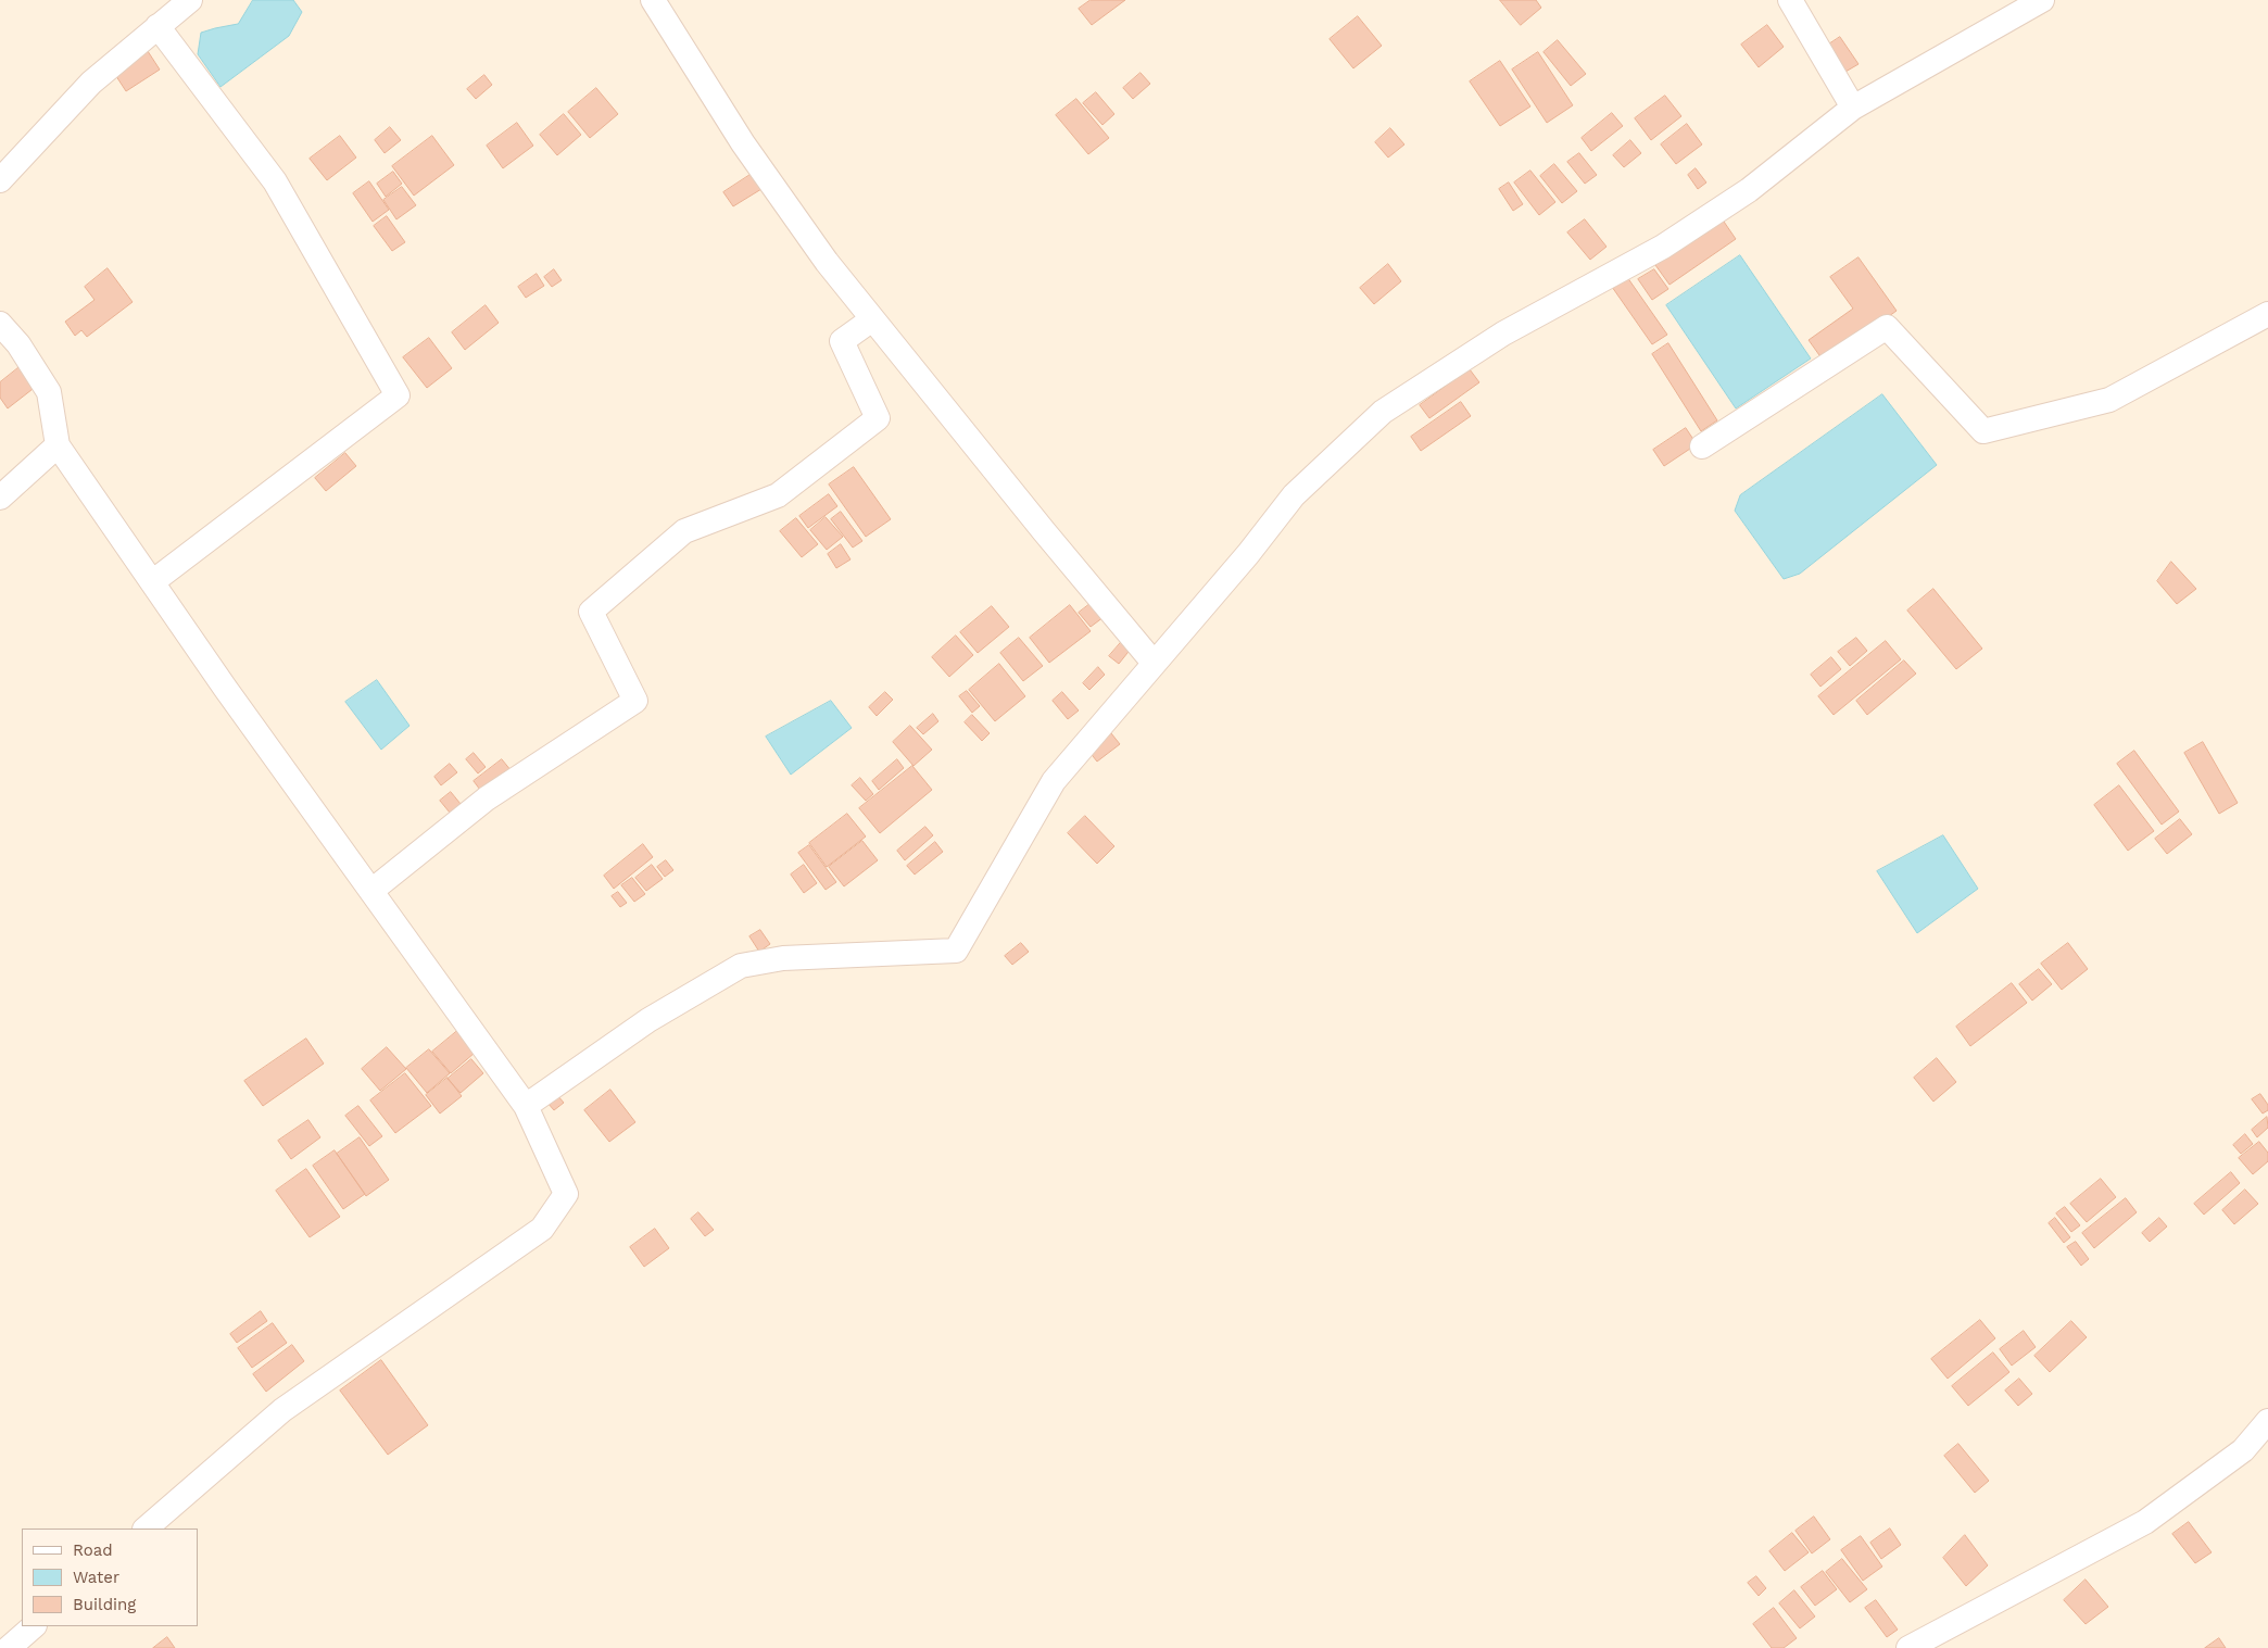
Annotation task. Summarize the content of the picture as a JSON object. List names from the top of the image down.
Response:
{
  "legend": ["Road", "Water", "Building"]
}
